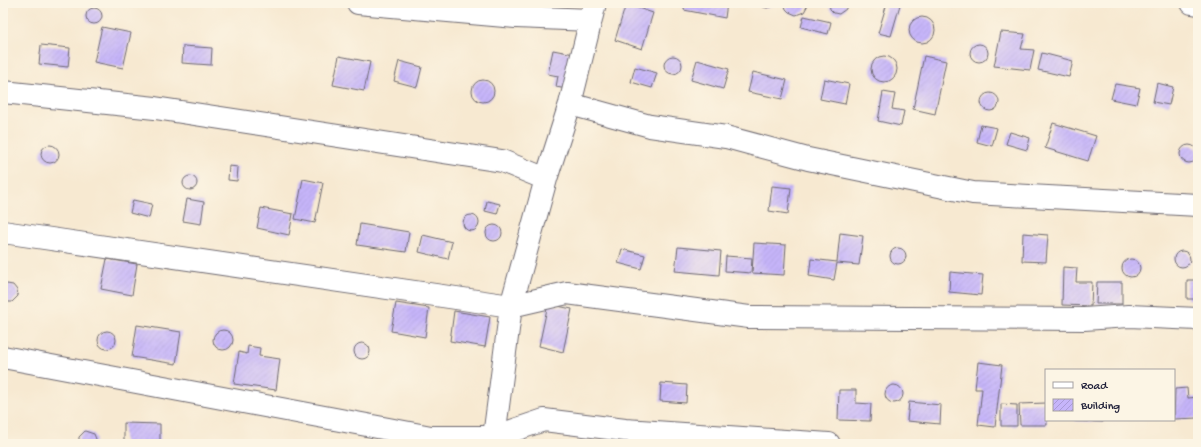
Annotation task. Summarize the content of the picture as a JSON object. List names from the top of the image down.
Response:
{
  "legend": ["Road", "Building"]
}
